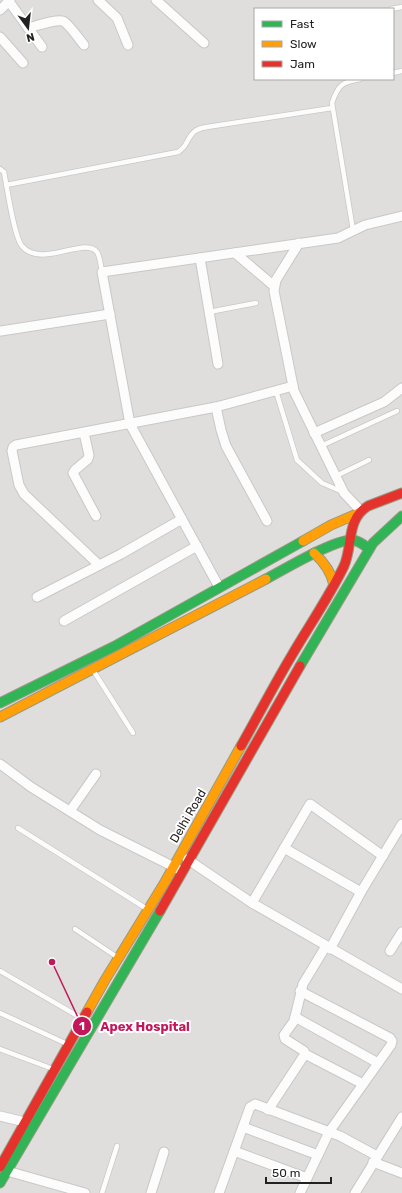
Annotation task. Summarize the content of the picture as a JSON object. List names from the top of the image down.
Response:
{
  "streets": {
    "main road": ["Delhi Road"]
  },
  "places": ["Apex Hospital"],
  "legend": ["Fast", "Slow", "Jam"],
  "scale_bar": "50 m",
  "north": "bottom"
}
